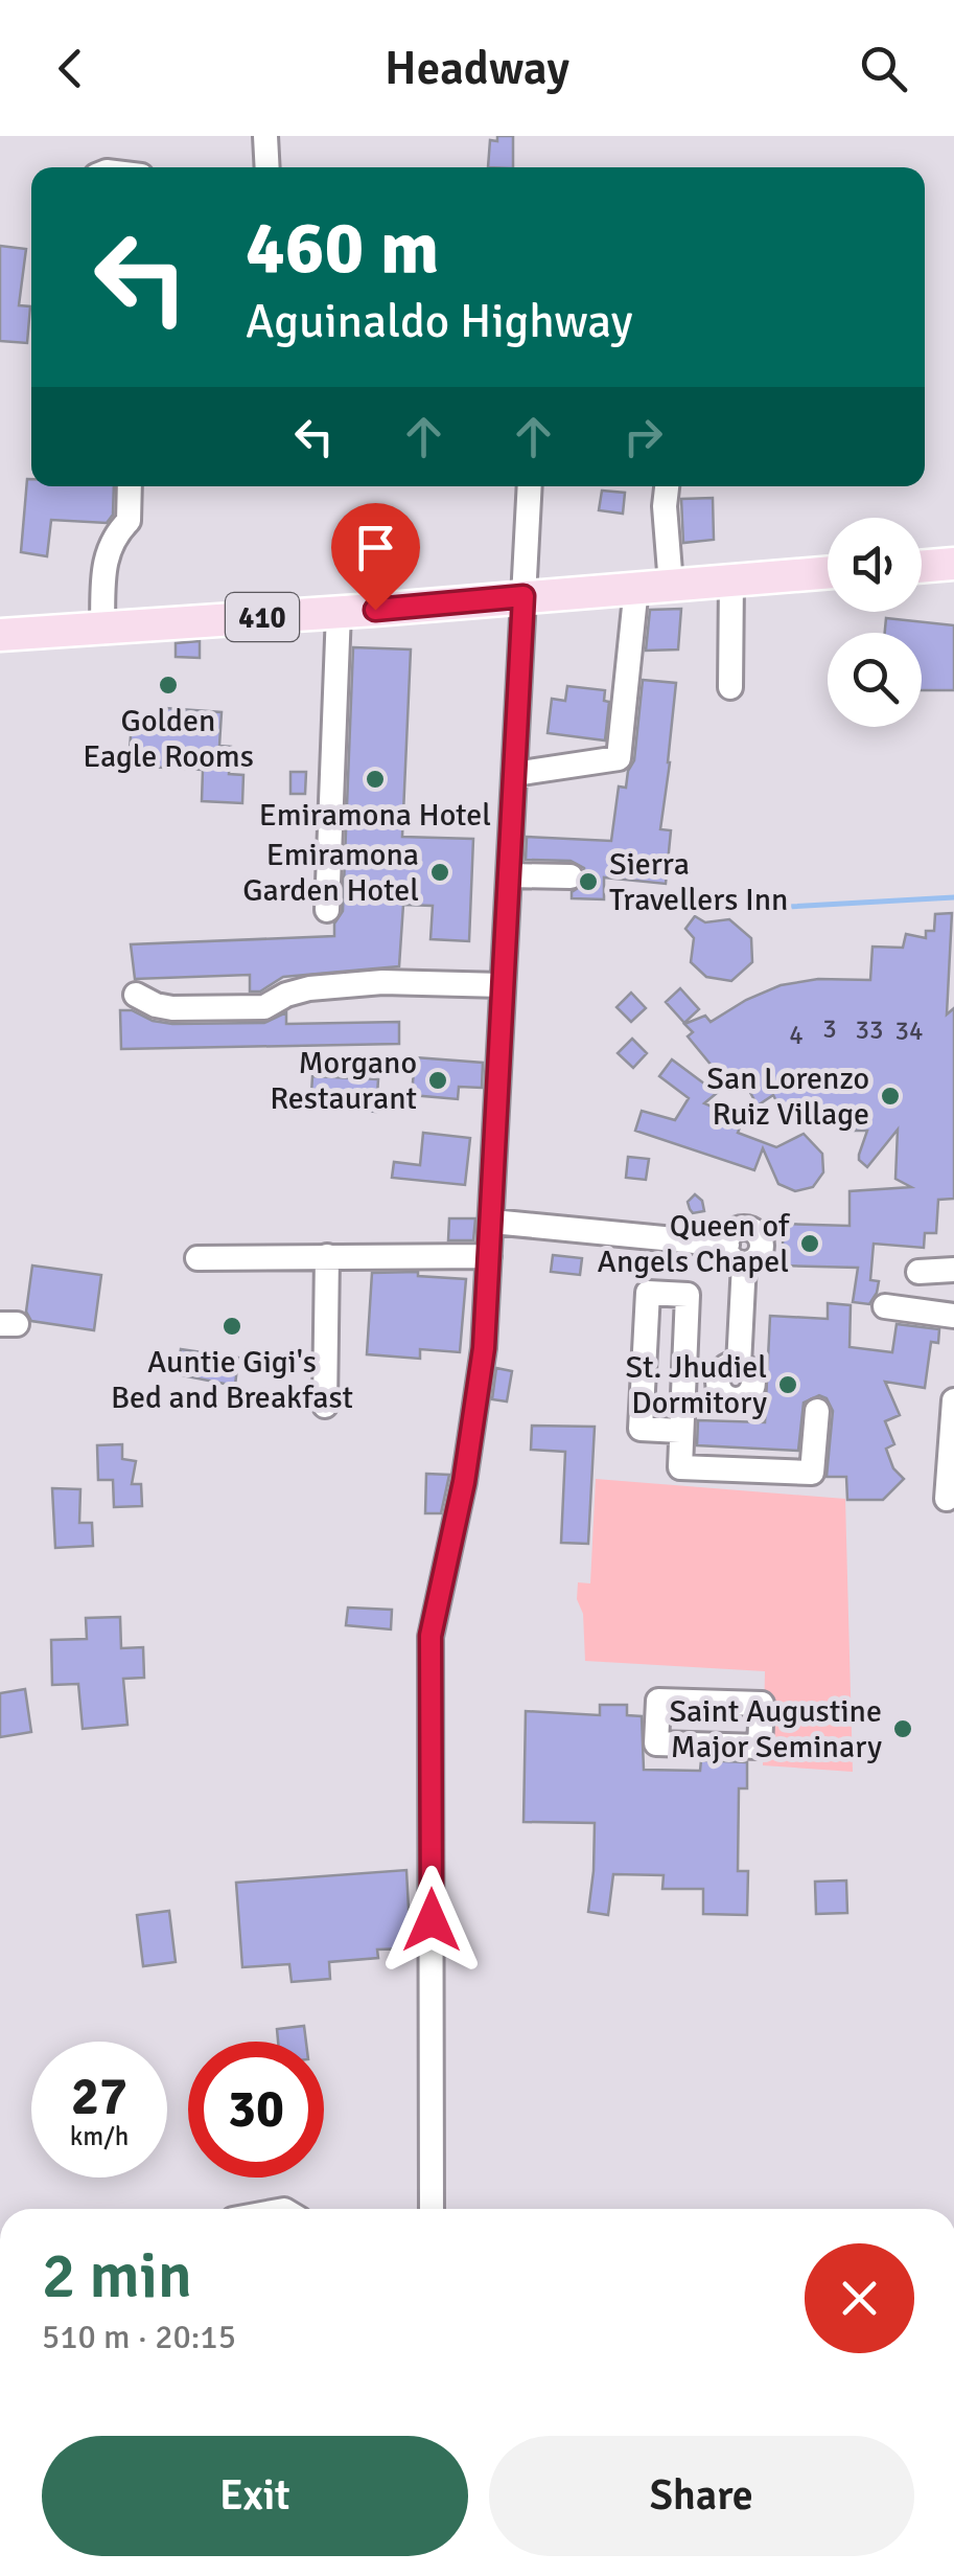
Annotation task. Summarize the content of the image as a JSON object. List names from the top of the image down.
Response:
{
  "streets": {
    "main road": ["410"]
  },
  "places": [
    "Golden Eagle Rooms",
    "Emiramona Hotel",
    "Emiramona Garden Hotel",
    "Sierra Travellers Inn",
    "Morgano Restaurant",
    "San Lorenzo Ruiz Village",
    "Queen of Angels Chapel",
    "Auntie Gigi's Bed and Breakfast",
    "St. Jhudiel Dormitory",
    "Saint Augustine Major Seminary"
  ],
  "house_numbers": [
    "3",
    "33",
    "34",
    "4"
  ],
  "page": {
    "header": "Headway",
    "turn": ["460 m", "Aguinaldo Highway"],
    "speed": "27 km/h",
    "limit": "30",
    "heading": ["2 min", "510 m · 20:15"],
    "buttons": ["Exit", "Share"]
  }
}
